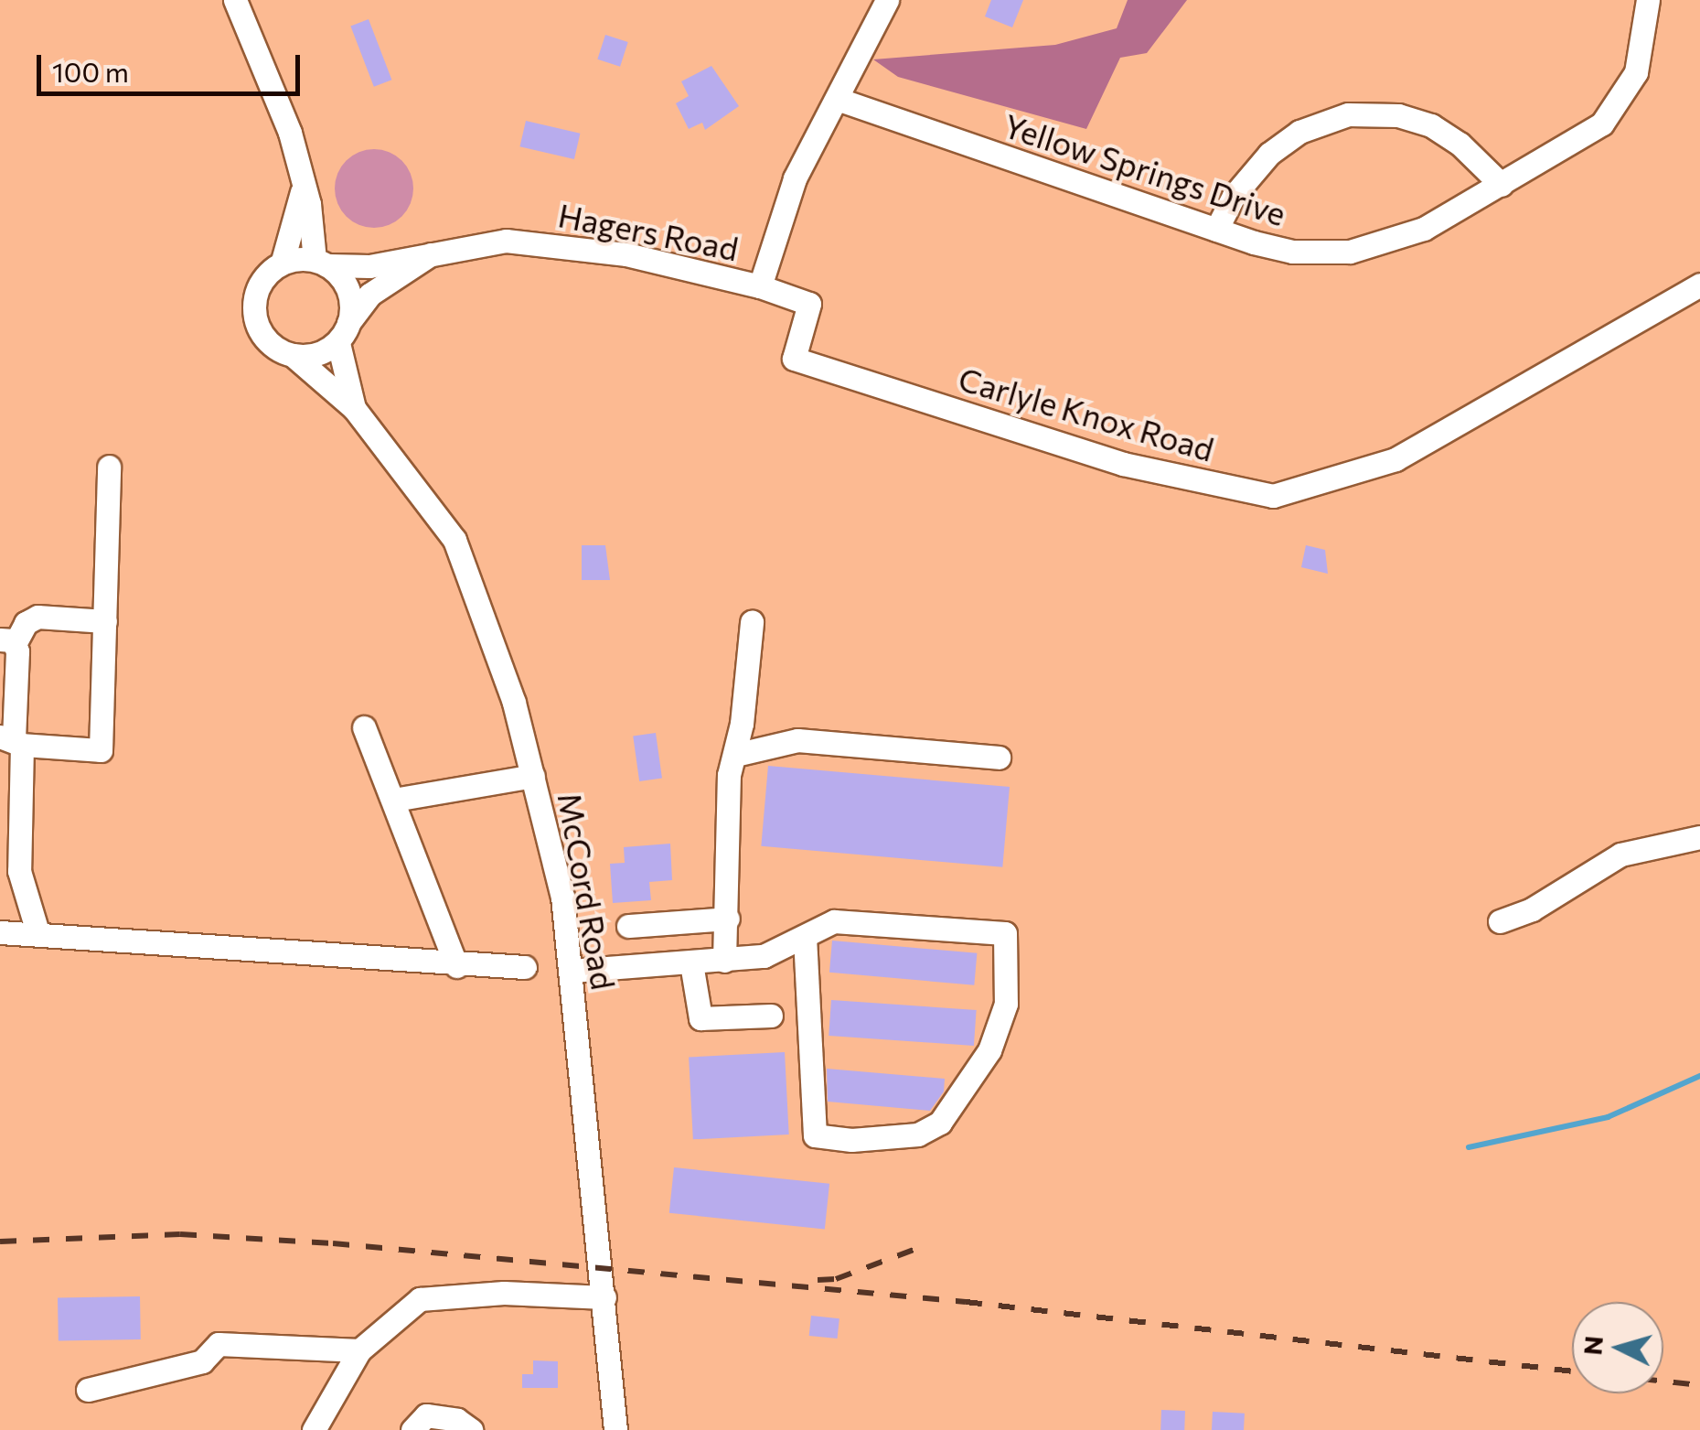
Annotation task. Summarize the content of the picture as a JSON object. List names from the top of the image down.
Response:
{
  "streets": {
    "street": [
      "Yellow Springs Drive",
      "Hagers Road",
      "Carlyle Knox Road",
      "McCord Road"
    ]
  },
  "crossings": [
    ["Yellow Springs Drive", "Hagers Road"],
    ["Hagers Road", "Carlyle Knox Road"],
    ["Hagers Road", "McCord Road"]
  ],
  "scale_bar": "100 m",
  "north": "left"
}
